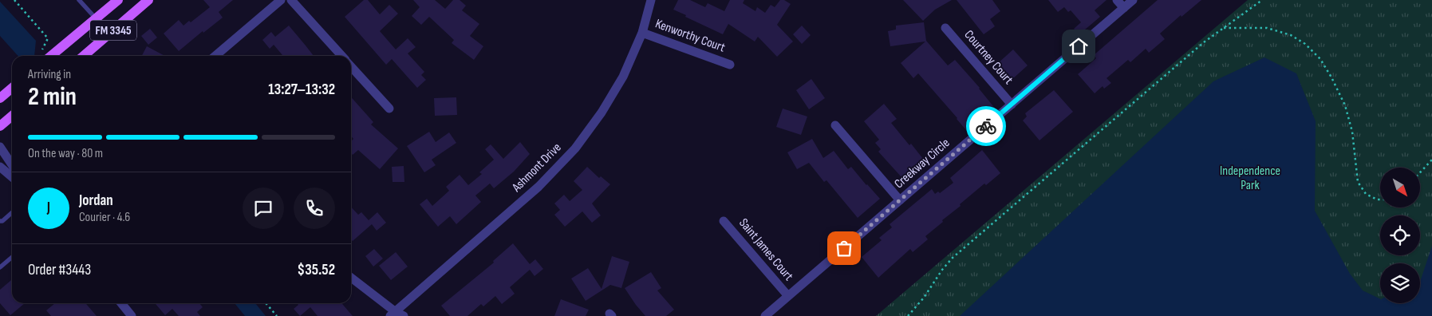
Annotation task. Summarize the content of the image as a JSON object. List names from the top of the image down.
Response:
{
  "streets": {
    "main road": ["FM 3345"],
    "street": [
      "Kenworthy Court",
      "Courtney Court",
      "Creekway Circle",
      "Ashmont Drive",
      "Saint James Court"
    ]
  },
  "crossings": [
    ["Kenworthy Court", "Ashmont Drive"],
    ["Courtney Court", "Creekway Circle"],
    ["Creekway Circle", "Saint James Court"]
  ],
  "parks": ["Independence Park"],
  "north": "bottom right",
  "page": {
    "heading": ["2 min", "Arriving in", "13:27–13:32"],
    "panel": [
      "Jordan",
      "Courier · 4.6",
      "Order #3443",
      "$35.52"
    ],
    "bar": "On the way · 80 m",
    "round": "J"
  }
}
